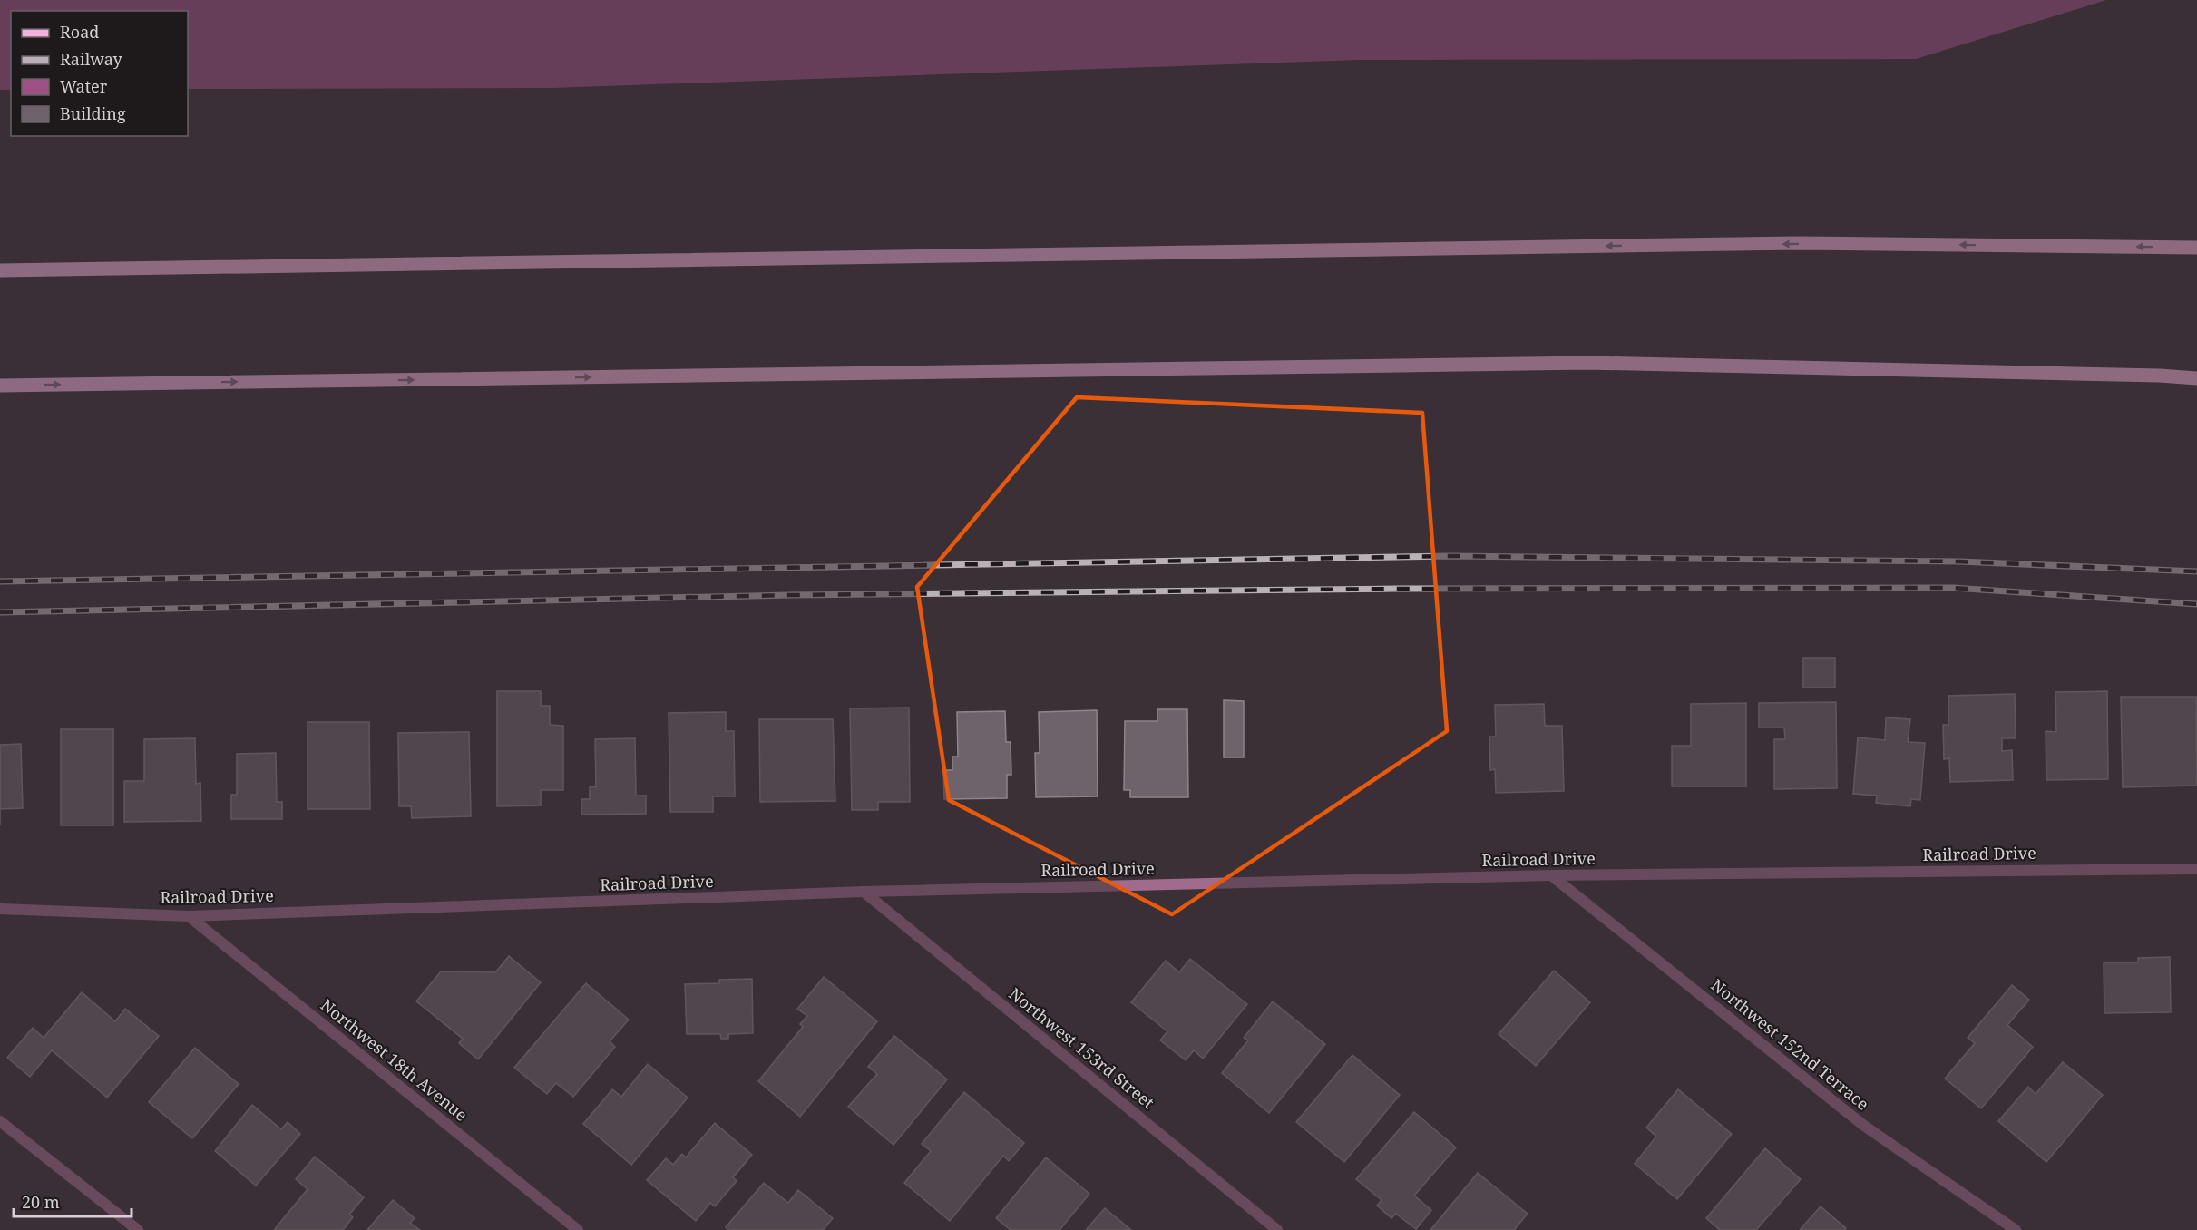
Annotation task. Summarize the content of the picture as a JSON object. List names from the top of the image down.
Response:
{
  "streets": {
    "street": [
      "Railroad Drive",
      "Northwest 152nd Terrace",
      "Northwest 153rd Street",
      "Northwest 18th Avenue"
    ]
  },
  "crossings": [
    ["Railroad Drive", "Northwest 152nd Terrace"],
    ["Railroad Drive", "Northwest 153rd Street"],
    ["Railroad Drive", "Northwest 18th Avenue"]
  ],
  "legend": [
    "Road",
    "Railway",
    "Water",
    "Building"
  ],
  "scale_bar": "20 m"
}
